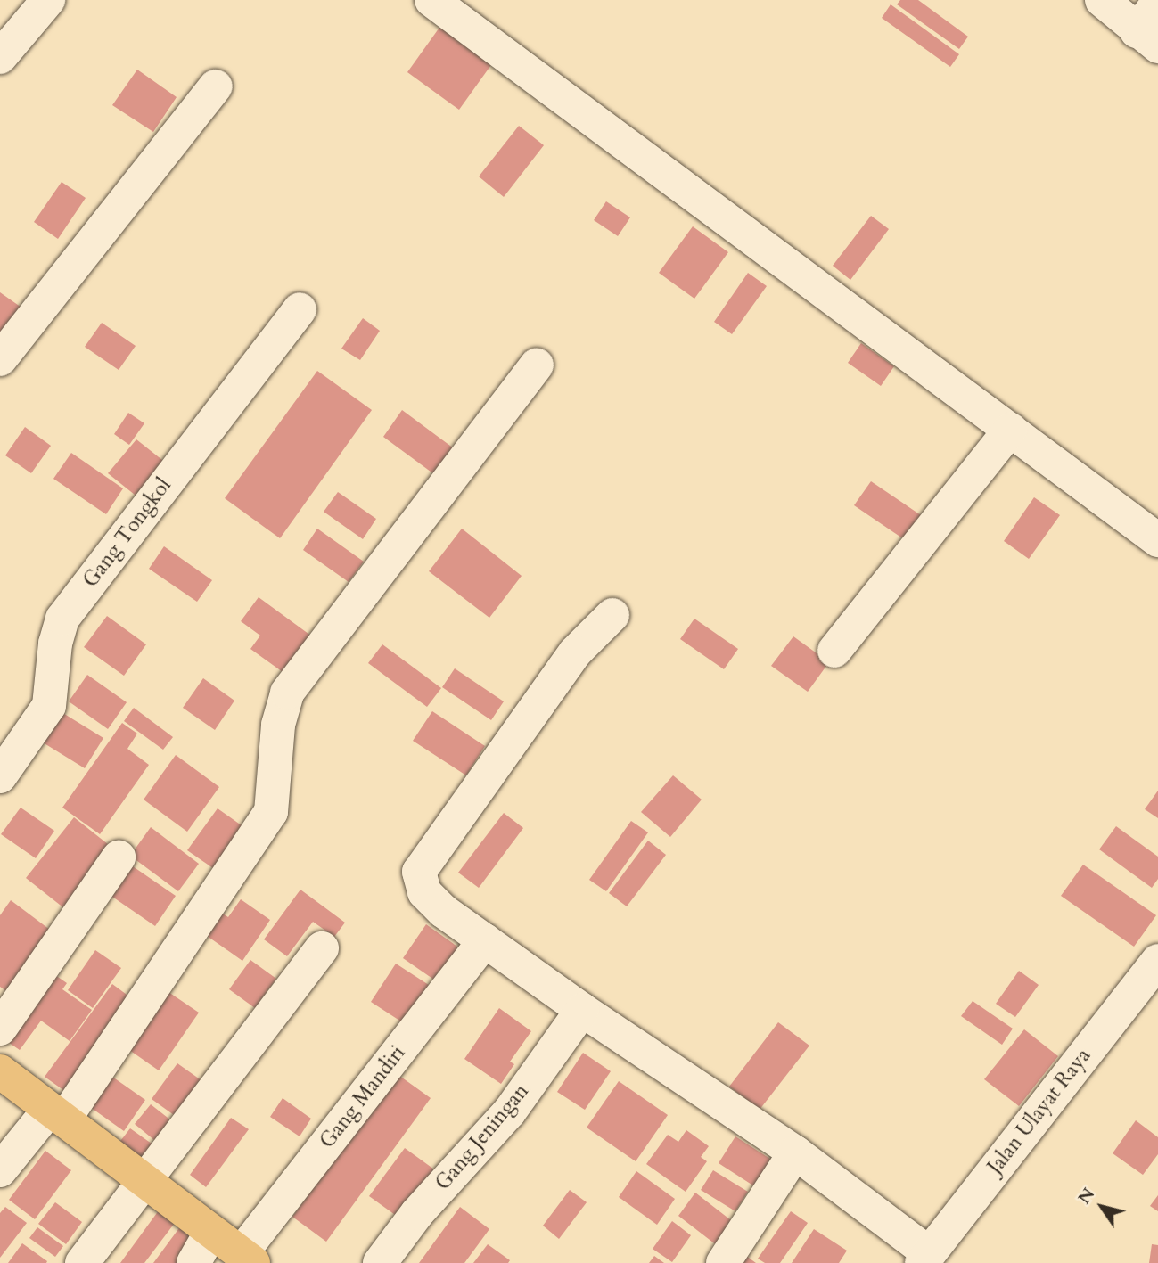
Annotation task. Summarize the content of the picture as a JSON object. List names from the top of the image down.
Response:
{
  "streets": {
    "street": [
      "Gang Tongkol",
      "Gang Mandiri",
      "Jalan Ulayat Raya",
      "Gang Jeningan"
    ]
  },
  "north": "top left"
}
